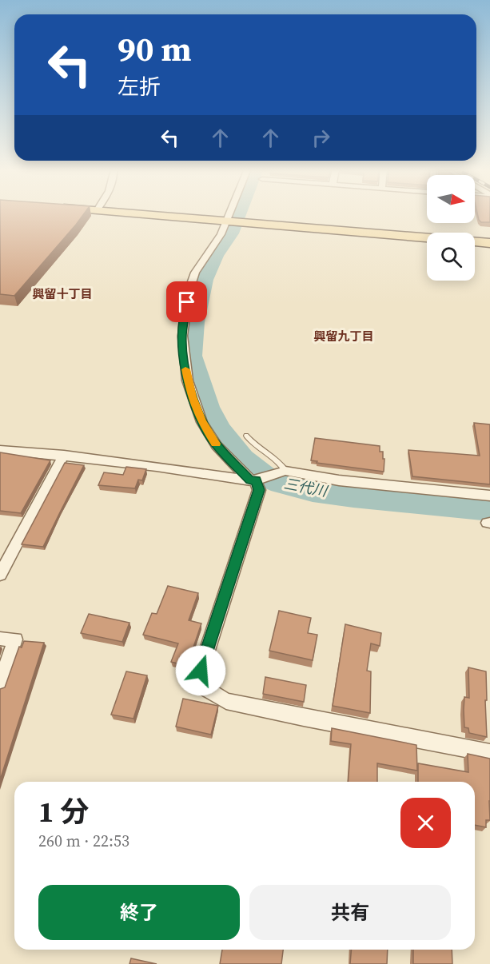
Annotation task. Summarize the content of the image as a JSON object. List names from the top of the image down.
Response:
{
  "districts": ["興留十丁目", "興留九丁目"],
  "water": ["三代川"],
  "north": "right",
  "page": {
    "turn": ["90 m", "左折"],
    "heading": ["1 分", "260 m · 22:53"],
    "buttons": ["終了", "共有"]
  }
}
